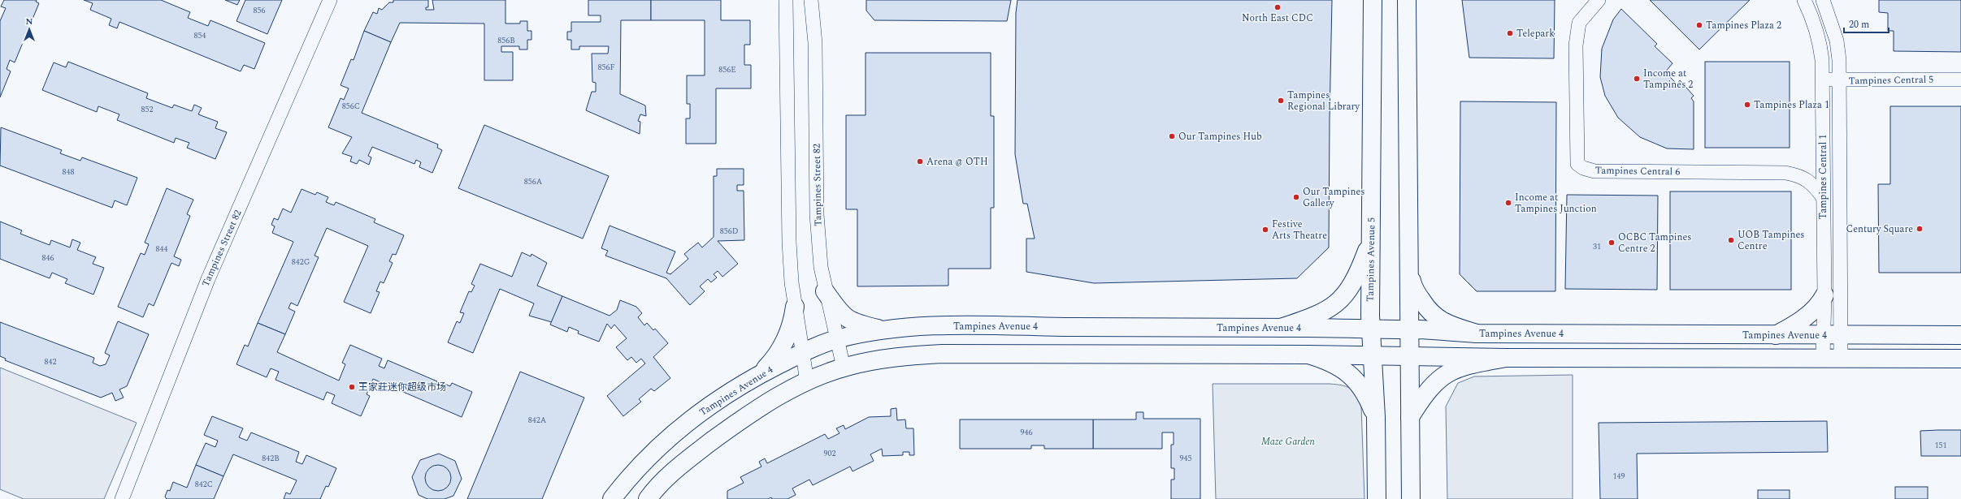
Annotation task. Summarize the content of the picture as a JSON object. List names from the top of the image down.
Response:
{
  "streets": {
    "main road": ["Tampines Avenue 5", "Tampines Avenue 4"],
    "street": [
      "Tampines Central 5",
      "Tampines Central 6",
      "Tampines Central 1",
      "Tampines Street 82"
    ]
  },
  "crossings": [
    ["Tampines Central 5", "Tampines Central 1"],
    ["Tampines Central 6", "Tampines Central 1"],
    ["Tampines Central 1", "Tampines Avenue 4"],
    ["Tampines Street 82", "Tampines Avenue 4"],
    ["Tampines Avenue 5", "Tampines Avenue 4"]
  ],
  "parks": ["Maze Garden"],
  "places": [
    "North East CDC",
    "Tampines Plaza 2",
    "Telepark",
    "Income at Tampines 2",
    "Tampines Regional Library",
    "Tampines Plaza 1",
    "Our Tampines Hub",
    "Arena @ OTH",
    "Our Tampines Gallery",
    "Income at Tampines Junction",
    "Century Square",
    "Festive Arts Theatre",
    "UOB Tampines Centre",
    "OCBC Tampines Centre 2",
    "王家莊迷你超级市场"
  ],
  "house_numbers": [
    "856",
    "854",
    "856B",
    "856F",
    "856E",
    "856C",
    "852",
    "848",
    "856A",
    "856D",
    "31",
    "844",
    "846",
    "842G",
    "842",
    "842A",
    "946",
    "151",
    "902",
    "842B",
    "945",
    "149",
    "842C"
  ],
  "scale_bar": "20 m",
  "north": "top"
}
